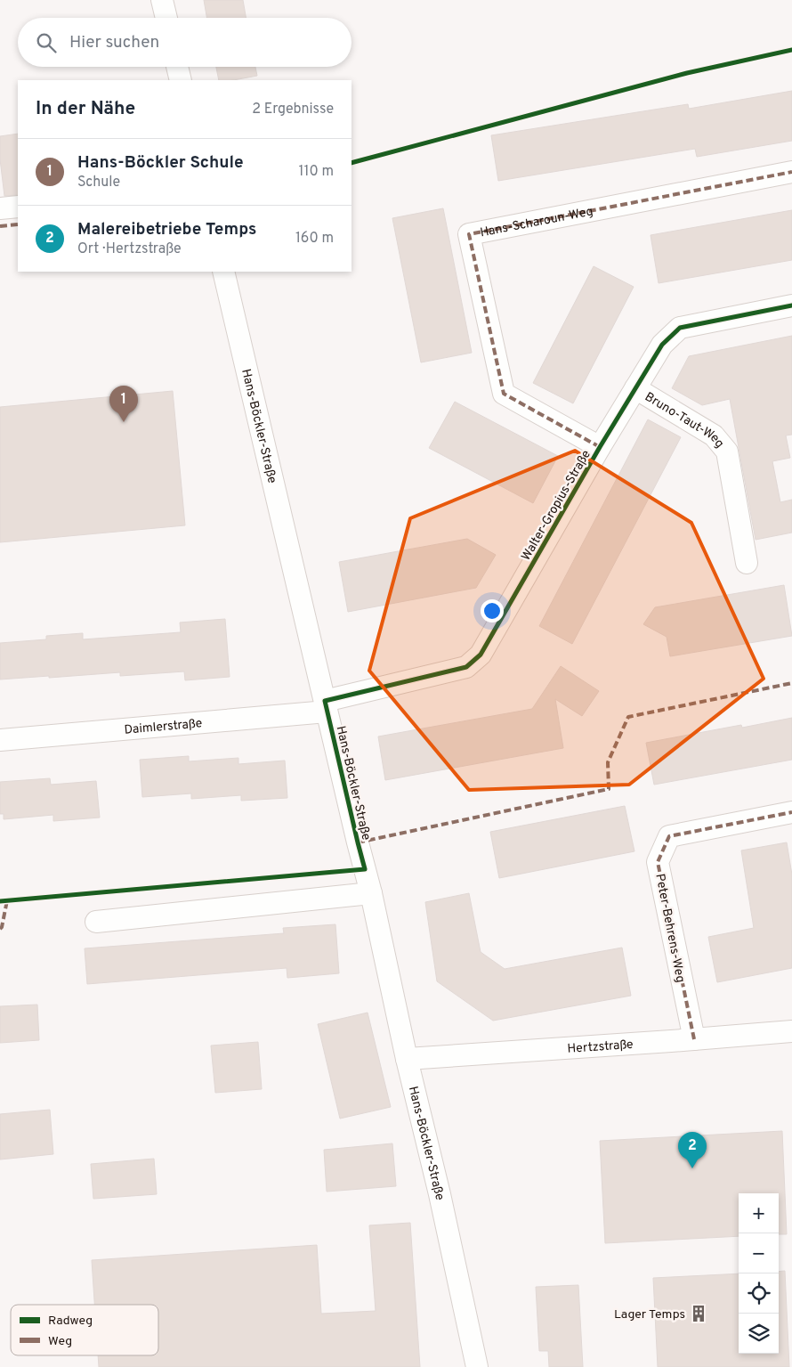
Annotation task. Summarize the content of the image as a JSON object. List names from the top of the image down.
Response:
{
  "streets": {
    "street": [
      "Hans-Scharoun-Weg",
      "Bruno-Taut-Weg",
      "Hans-Böckler-Straße",
      "Walter-Gropius-Straße",
      "Daimlerstraße",
      "Peter-Behrens-Weg",
      "Hertzstraße"
    ]
  },
  "crossings": [
    ["Hans-Scharoun-Weg", "Walter-Gropius-Straße"],
    ["Bruno-Taut-Weg", "Walter-Gropius-Straße"],
    ["Hans-Böckler-Straße", "Walter-Gropius-Straße"],
    ["Hans-Böckler-Straße", "Daimlerstraße"],
    ["Hans-Böckler-Straße", "Hertzstraße"],
    ["Walter-Gropius-Straße", "Daimlerstraße"],
    ["Peter-Behrens-Weg", "Hertzstraße"]
  ],
  "places": {
    "building": ["Lager Temps"]
  },
  "legend": ["Radweg", "Weg"],
  "page": {
    "search": "Hier suchen",
    "heading": ["In der Nähe", "2 Ergebnisse"],
    "list": [
      {
        "mark": "1",
        "name": "Hans-Böckler Schule",
        "note": "Schule",
        "value": "110 m"
      },
      {
        "mark": "2",
        "name": "Malereibetriebe Temps",
        "note": "Ort · Hertzstraße",
        "value": "160 m"
      }
    ],
    "pins": ["1", "2"],
    "map_buttons": ["+", "−"]
  }
}
